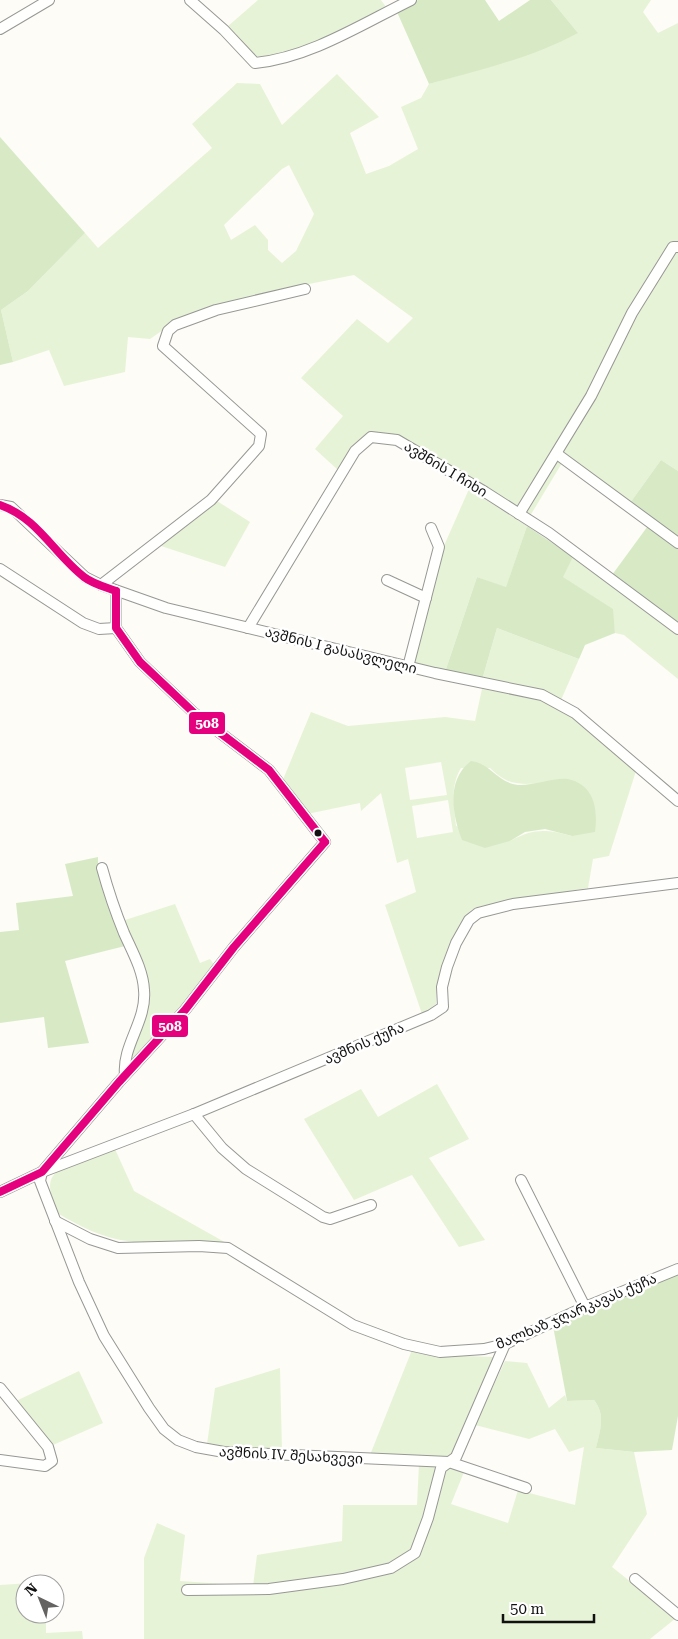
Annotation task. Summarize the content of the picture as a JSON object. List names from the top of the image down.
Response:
{
  "streets": {
    "street": [
      "ავშნის I ჩიხი",
      "ავშნის I გასასვლელი",
      "ავშნის ქუჩა",
      "მალხაზ ჯღარკავას ქუჩა",
      "ავშნის IV შესახვევი"
    ]
  },
  "crossings": [
    ["ავშნის I ჩიხი", "ავშნის I გასასვლელი"],
    ["ავშნის ქუჩა", "ავშნის IV შესახვევი"],
    ["მალხაზ ჯღარკავას ქუჩა", "ავშნის IV შესახვევი"]
  ],
  "lines": ["transit line 508"],
  "scale_bar": "50 m",
  "north": "top left"
}
